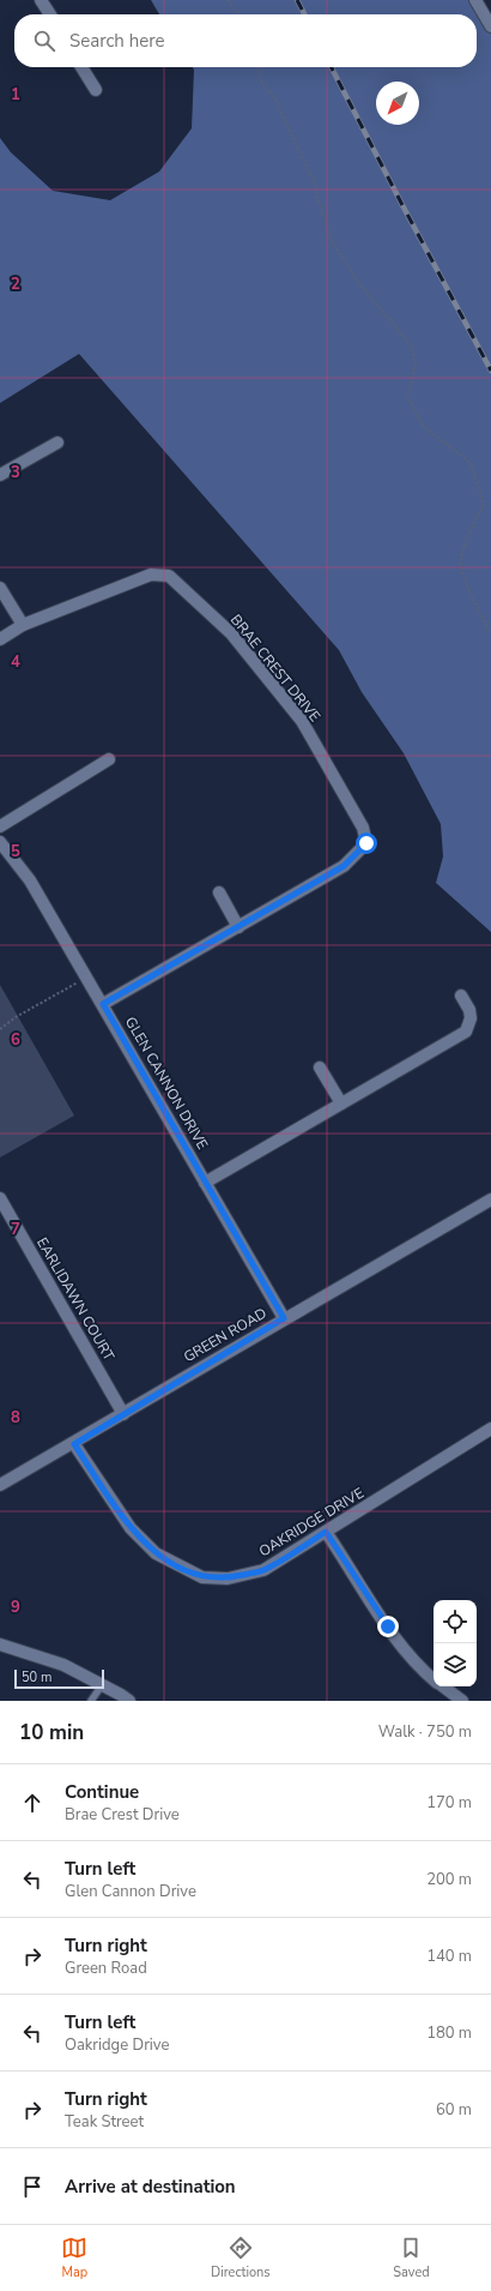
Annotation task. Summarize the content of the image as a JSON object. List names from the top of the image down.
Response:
{
  "streets": {
    "street": [
      "BRAE CREST DRIVE",
      "GLEN CANNON DRIVE",
      "EARLIDAWN COURT",
      "GREEN ROAD",
      "OAKRIDGE DRIVE"
    ]
  },
  "crossings": [
    ["BRAE CREST DRIVE", "GLEN CANNON DRIVE"],
    ["GLEN CANNON DRIVE", "GREEN ROAD"],
    ["EARLIDAWN COURT", "GREEN ROAD"],
    ["GREEN ROAD", "OAKRIDGE DRIVE"]
  ],
  "scale_bar": "50 m",
  "north": "bottom left",
  "page": {
    "search": "Search here",
    "scale": "50 m",
    "heading": ["10 min", "Walk · 750 m"],
    "list": [
      ["Continue", "Brae Crest Drive", "170 m"],
      ["Turn left", "Glen Cannon Drive", "200 m"],
      ["Turn right", "Green Road", "140 m"],
      ["Turn left", "Oakridge Drive", "180 m"],
      ["Turn right", "Teak Street", "60 m"],
      "Arrive at destination"
    ],
    "nav": ["Map", "Directions", "Saved"]
  },
  "grid": {
    "rows": [
      "1",
      "2",
      "3",
      "4",
      "5",
      "6",
      "7",
      "8",
      "9"
    ]
  }
}
